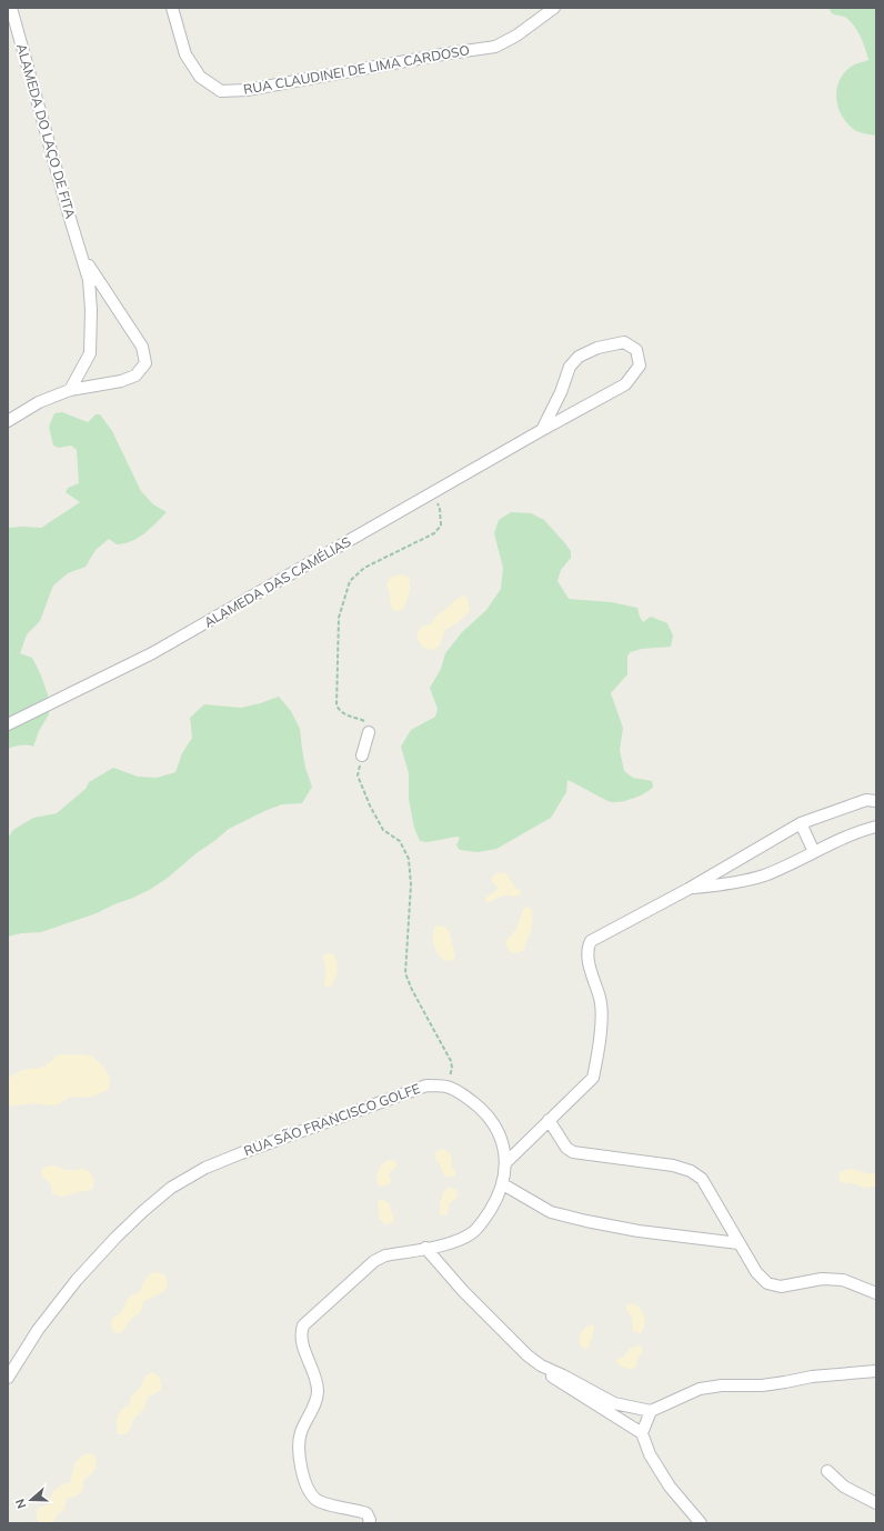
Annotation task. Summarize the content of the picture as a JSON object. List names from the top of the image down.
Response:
{
  "streets": {
    "street": [
      "RUA CLAUDINEI DE LIMA CARDOSO",
      "ALAMEDA DO LAÇO DE FITA",
      "ALAMEDA DAS CAMÉLIAS",
      "RUA SÃO FRANCISCO GOLFE"
    ]
  },
  "north": "left"
}
